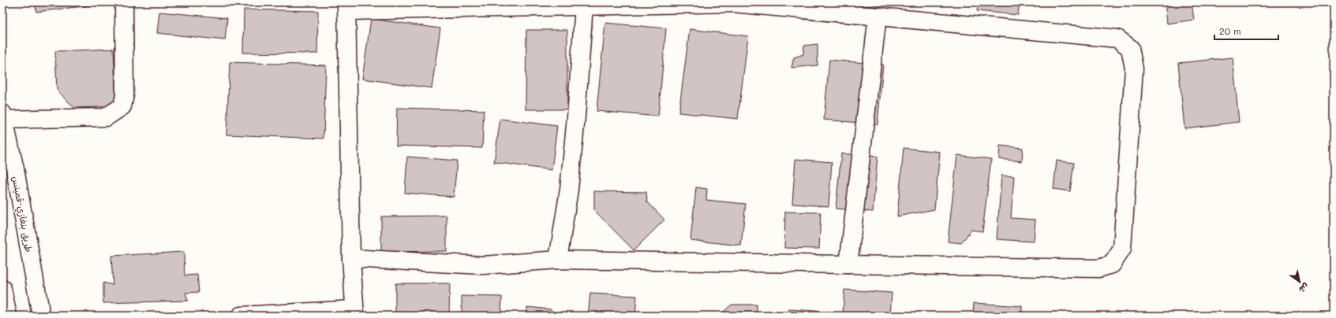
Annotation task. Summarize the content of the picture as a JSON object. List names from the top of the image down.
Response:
{
  "streets": {
    "street": ["طريق بنغازي-قمينس"]
  },
  "scale_bar": "20 m",
  "north": "bottom right"
}
